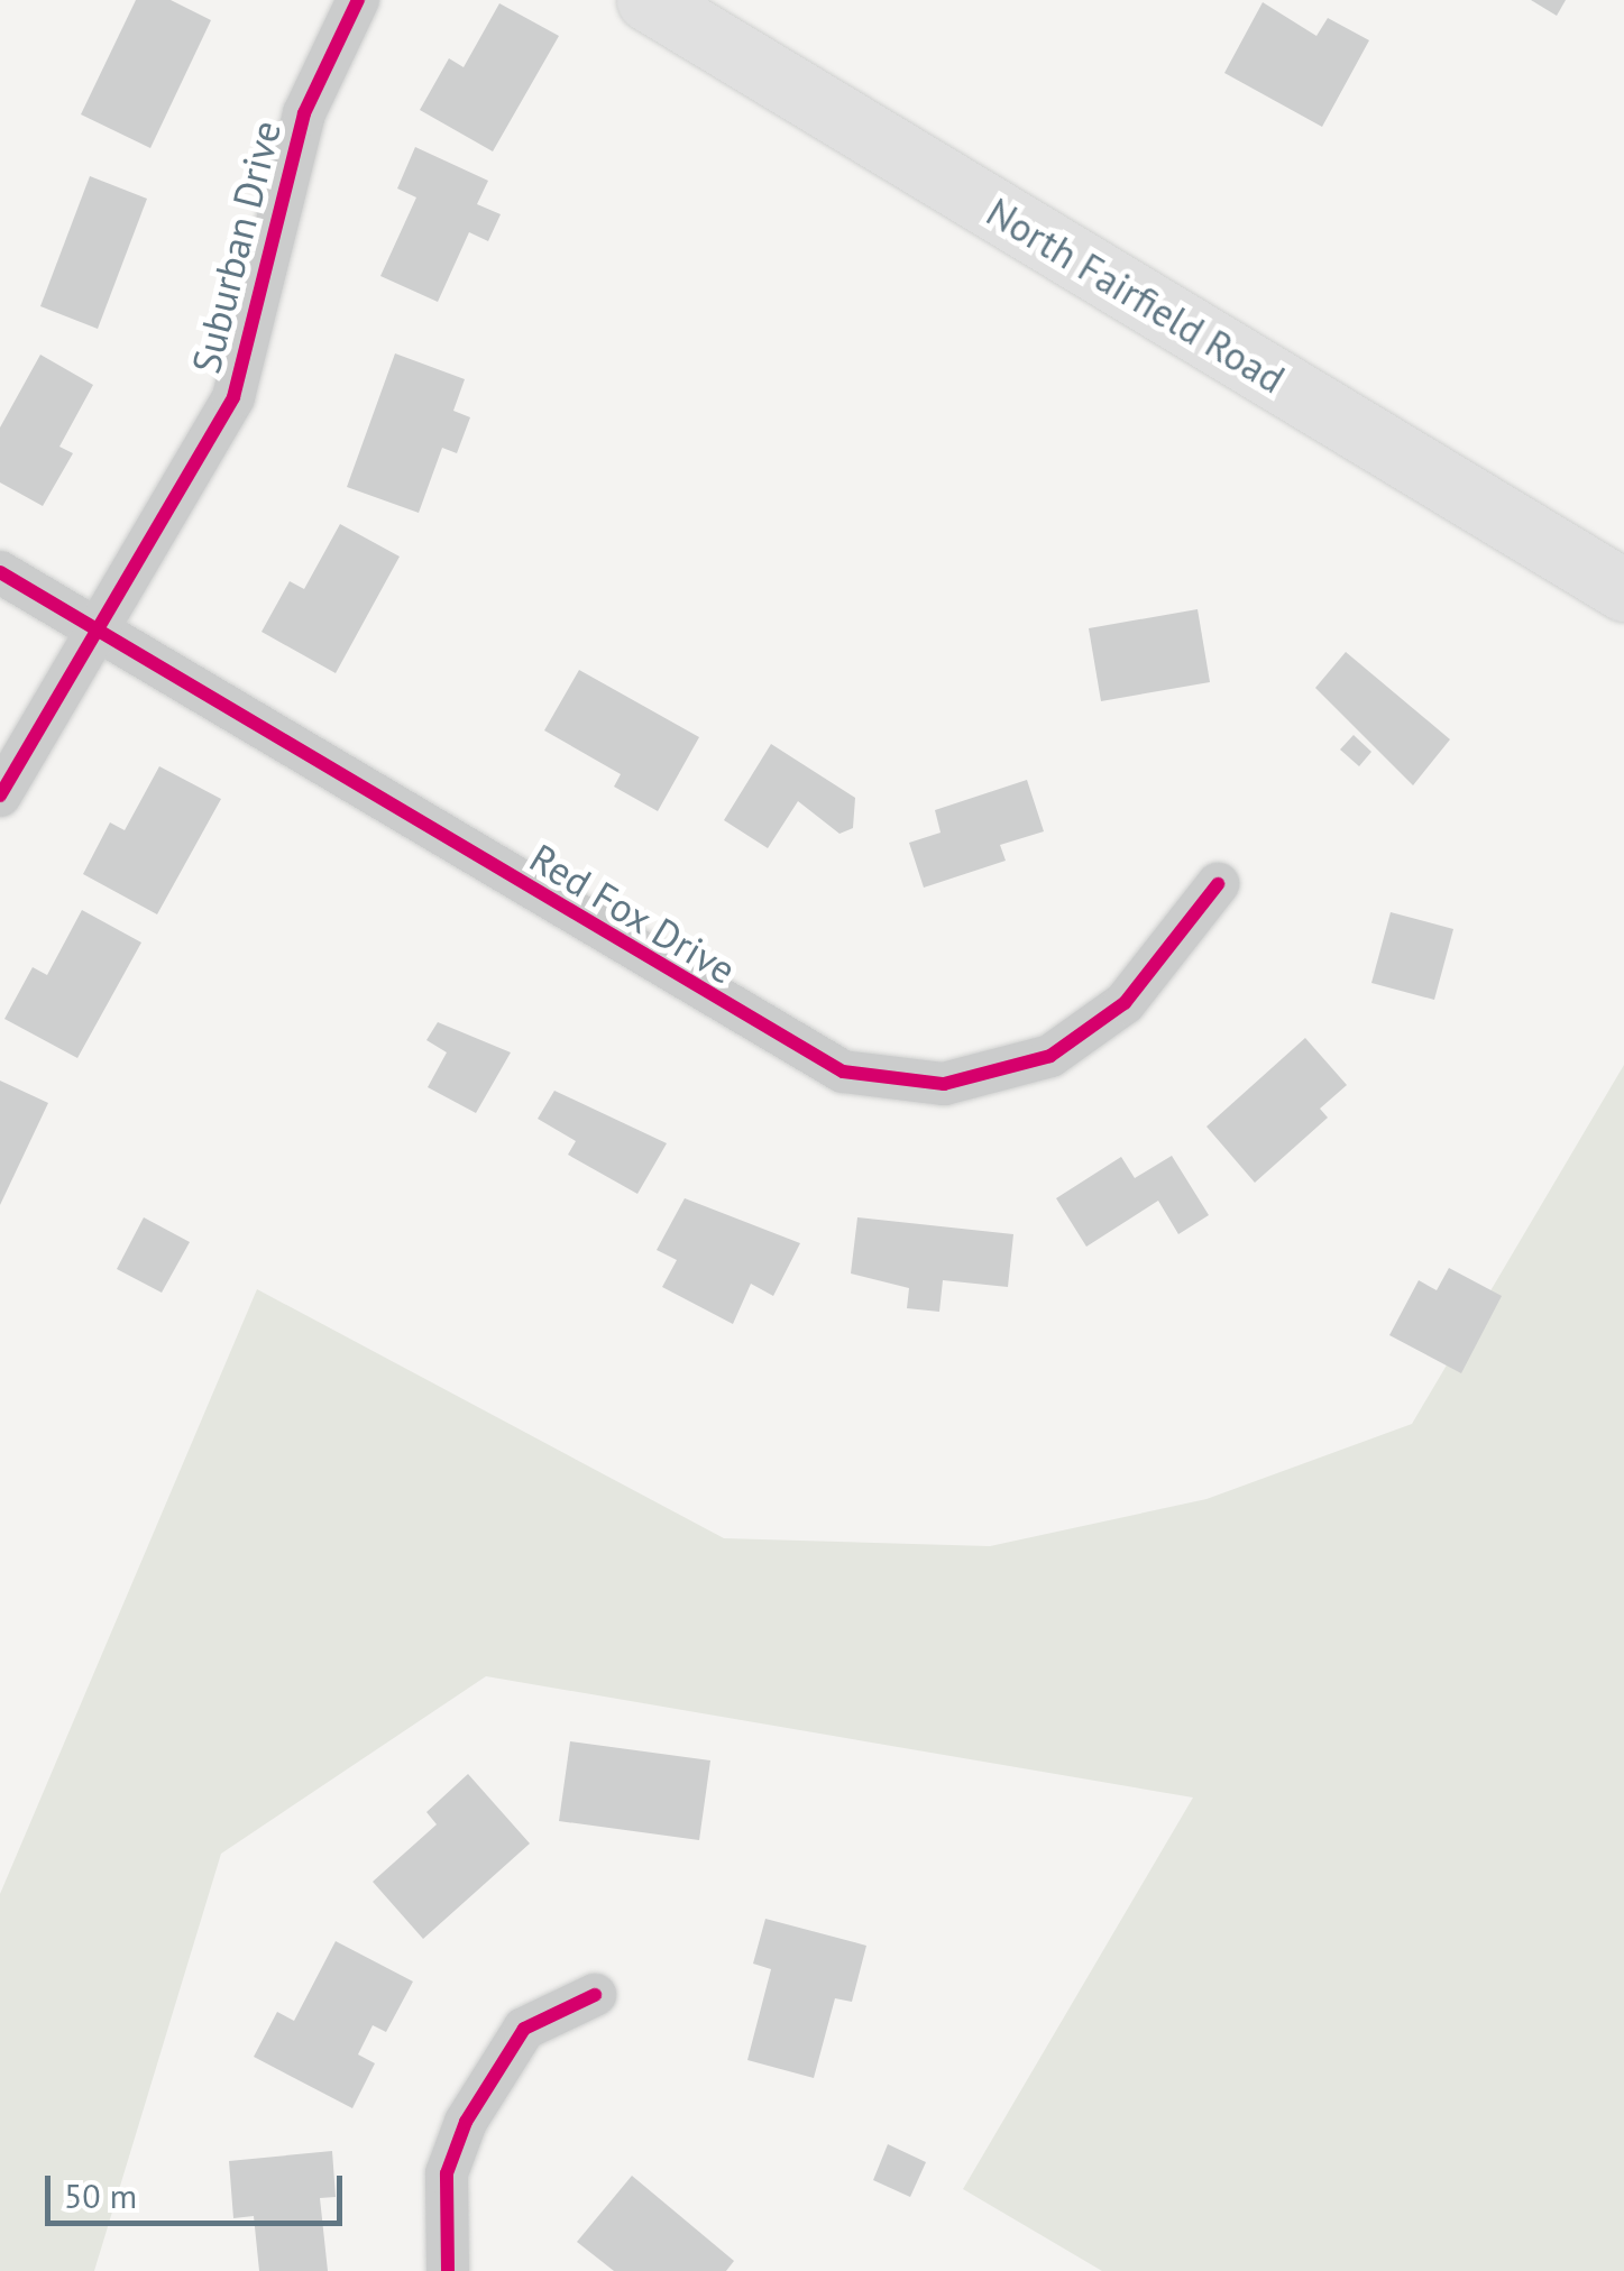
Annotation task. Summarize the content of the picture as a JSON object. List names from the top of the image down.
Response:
{
  "streets": {
    "main road": ["North Fairfield Road"],
    "street": ["Suburban Drive", "Red Fox Drive"]
  },
  "crossings": [
    ["Suburban Drive", "Red Fox Drive"]
  ],
  "scale_bar": "50 m"
}
